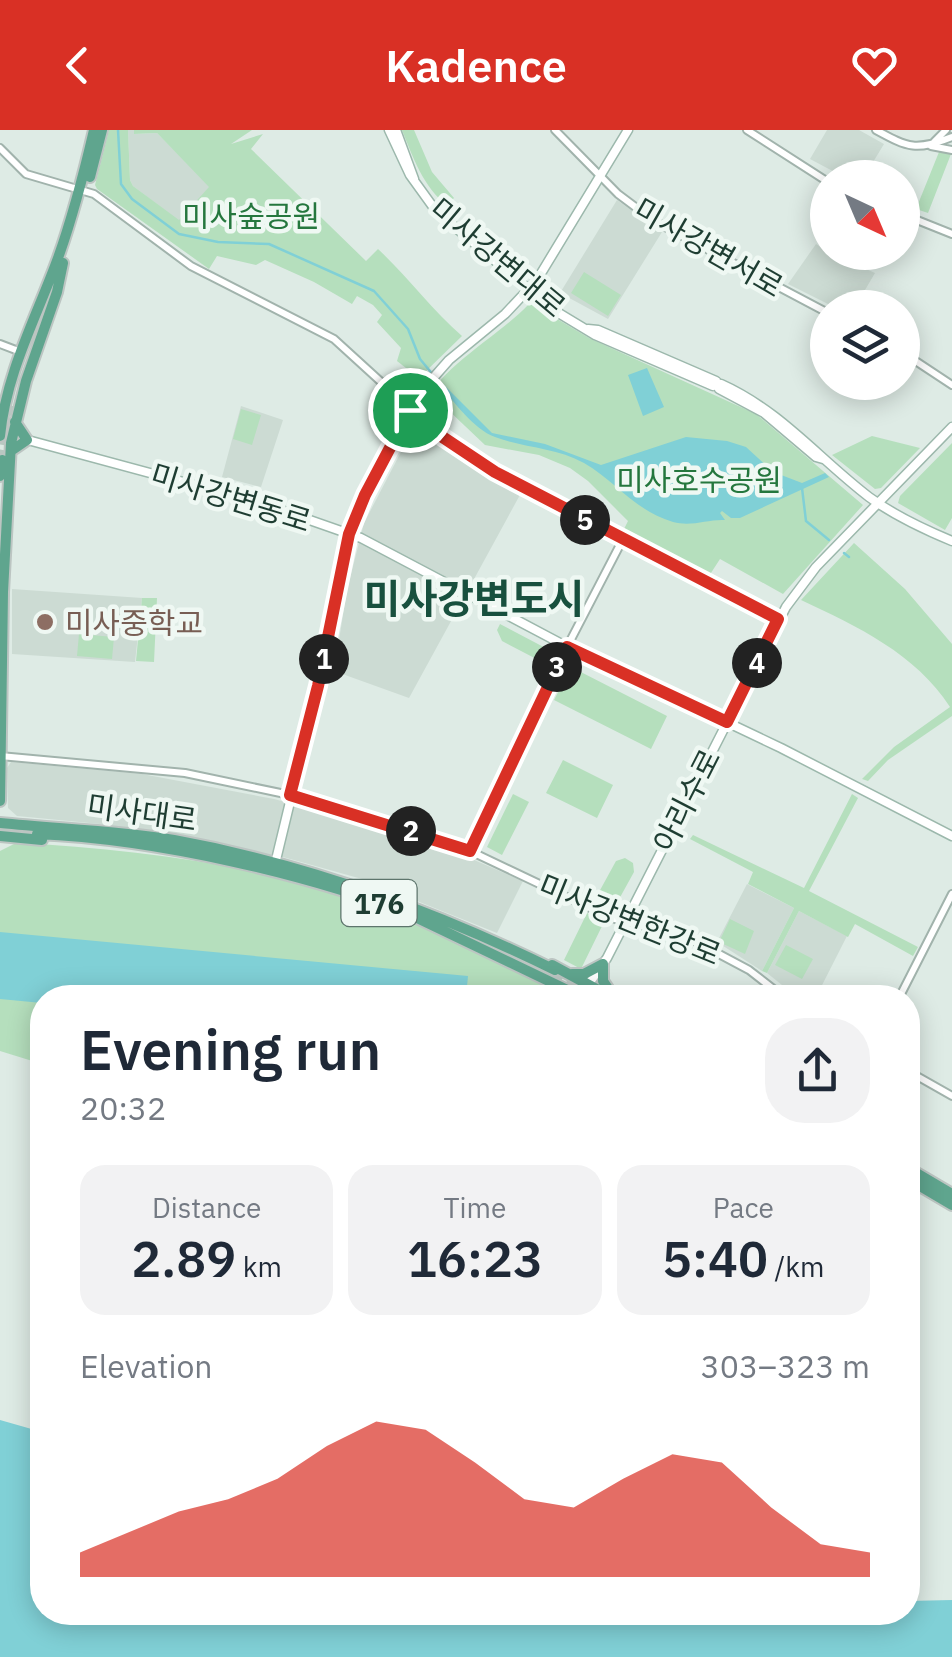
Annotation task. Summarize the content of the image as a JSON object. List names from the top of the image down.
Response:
{
  "streets": {
    "main road": [
      "미사강변대로",
      "미사강변동로",
      "아리수로",
      "미사대로",
      "176"
    ],
    "street": ["미사강변서로", "미사강변한강로"]
  },
  "crossings": [
    ["미사강변대로", "아리수로"],
    ["미사강변동로", "아리수로"],
    ["아리수로", "미사강변한강로"]
  ],
  "districts": ["미사강변도시"],
  "parks": ["미사숲공원", "미사호수공원"],
  "places": ["미사중학교"],
  "north": "bottom right",
  "page": {
    "header": "Kadence",
    "pins": [
      "5",
      "1",
      "4",
      "3",
      "2"
    ],
    "heading": ["Evening run", "20:32"],
    "stats": [
      ["Distance", "2.89 km"],
      ["Time", "16:23"],
      ["Pace", "5:40 /km"]
    ],
    "chart": ["Elevation", "303–323 m"]
  }
}
